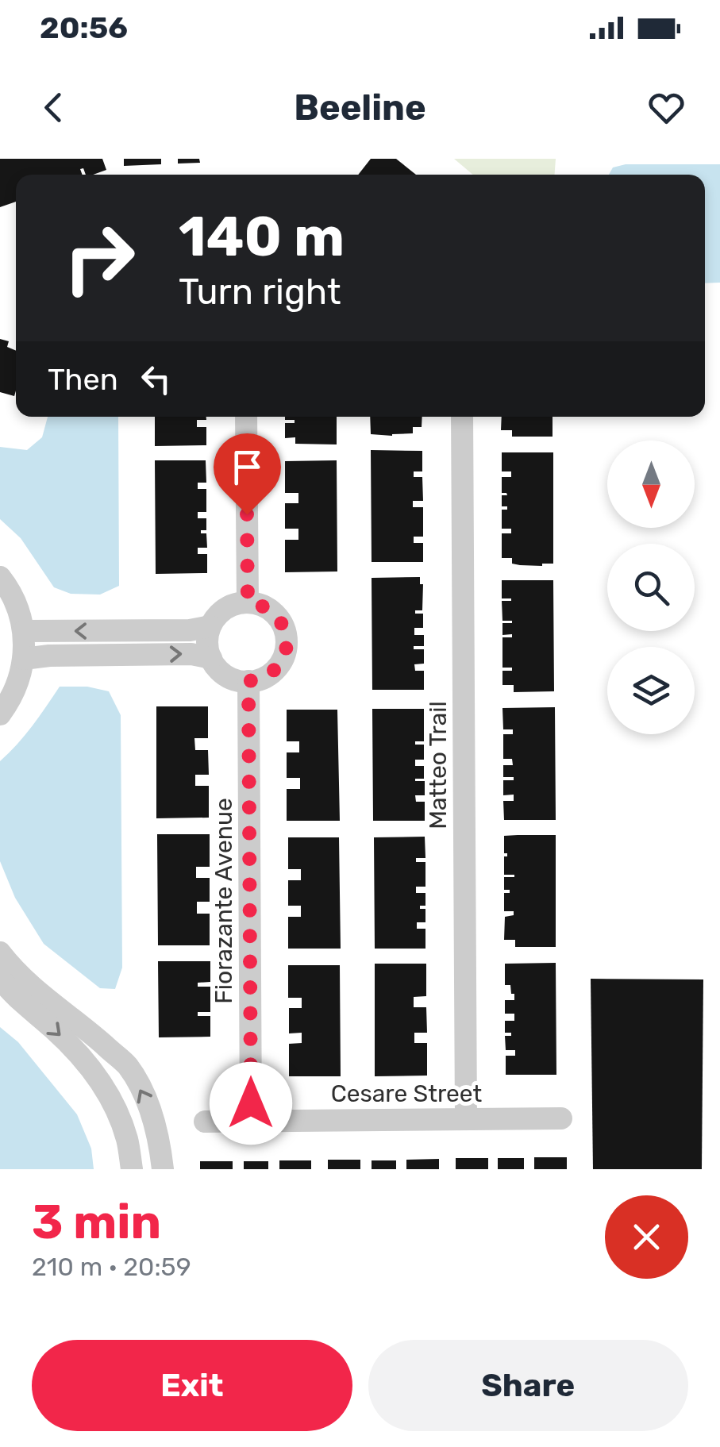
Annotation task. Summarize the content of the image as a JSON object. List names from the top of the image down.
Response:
{
  "streets": {
    "street": ["Matteo Trail", "Fiorazante Avenue", "Cesare Street"]
  },
  "crossings": [
    ["Matteo Trail", "Cesare Street"],
    ["Fiorazante Avenue", "Cesare Street"]
  ],
  "north": "bottom",
  "page": {
    "status": "20:56",
    "header": "Beeline",
    "turn": ["140 m", "Turn right"],
    "then": "Then",
    "heading": ["3 min", "210 m · 20:59"],
    "buttons": ["Exit", "Share"]
  }
}
